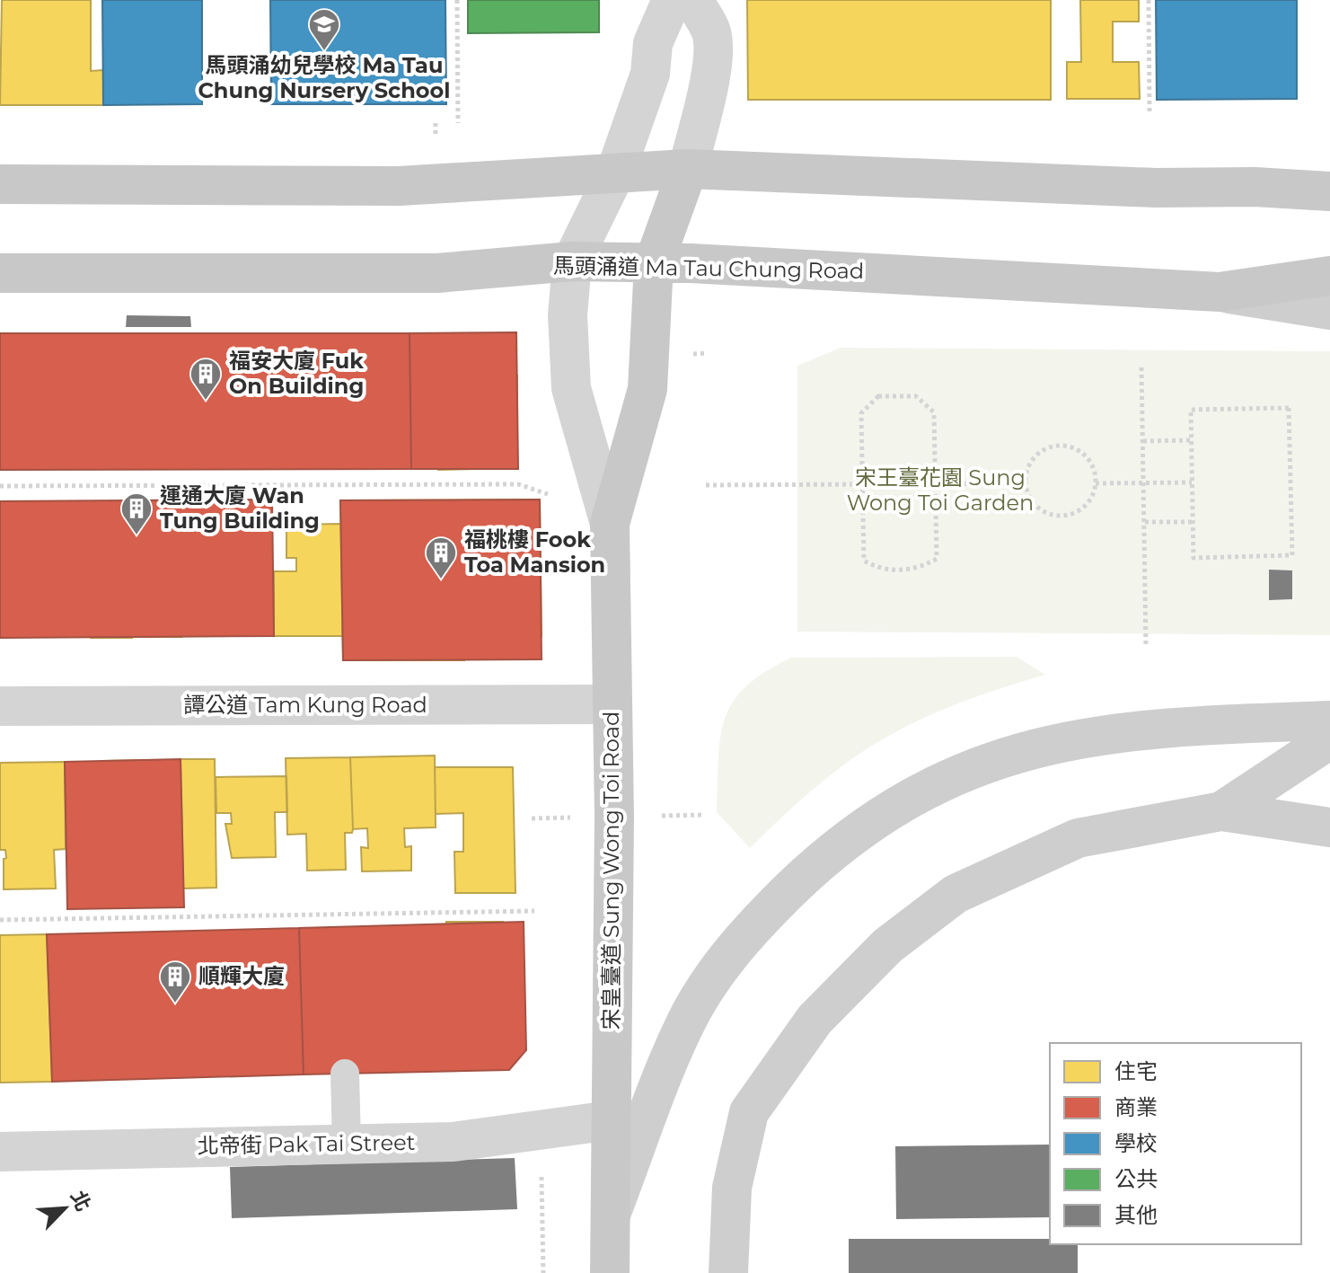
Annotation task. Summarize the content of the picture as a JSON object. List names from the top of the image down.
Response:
{
  "streets": {
    "main road": ["馬頭涌道 Ma Tau Chung Road", "宋皇臺道 Sung Wong Toi Road"],
    "street": ["譚公道 Tam Kung Road", "北帝街 Pak Tai Street"]
  },
  "crossings": [
    ["馬頭涌道 Ma Tau Chung Road", "宋皇臺道 Sung Wong Toi Road"],
    ["譚公道 Tam Kung Road", "宋皇臺道 Sung Wong Toi Road"],
    ["宋皇臺道 Sung Wong Toi Road", "北帝街 Pak Tai Street"]
  ],
  "parks": ["宋王臺花園 Sung Wong Toi Garden"],
  "places": {
    "school or university": ["馬頭涌幼兒學校 Ma Tau Chung Nursery School"],
    "building": [
      "福安大廈 Fuk On Building",
      "運通大廈 Wan Tung Building",
      "福桃樓 Fook Toa Mansion",
      "順輝大廈"
    ]
  },
  "legend": [
    "住宅",
    "商業",
    "學校",
    "公共",
    "其他"
  ],
  "north": "top right"
}
